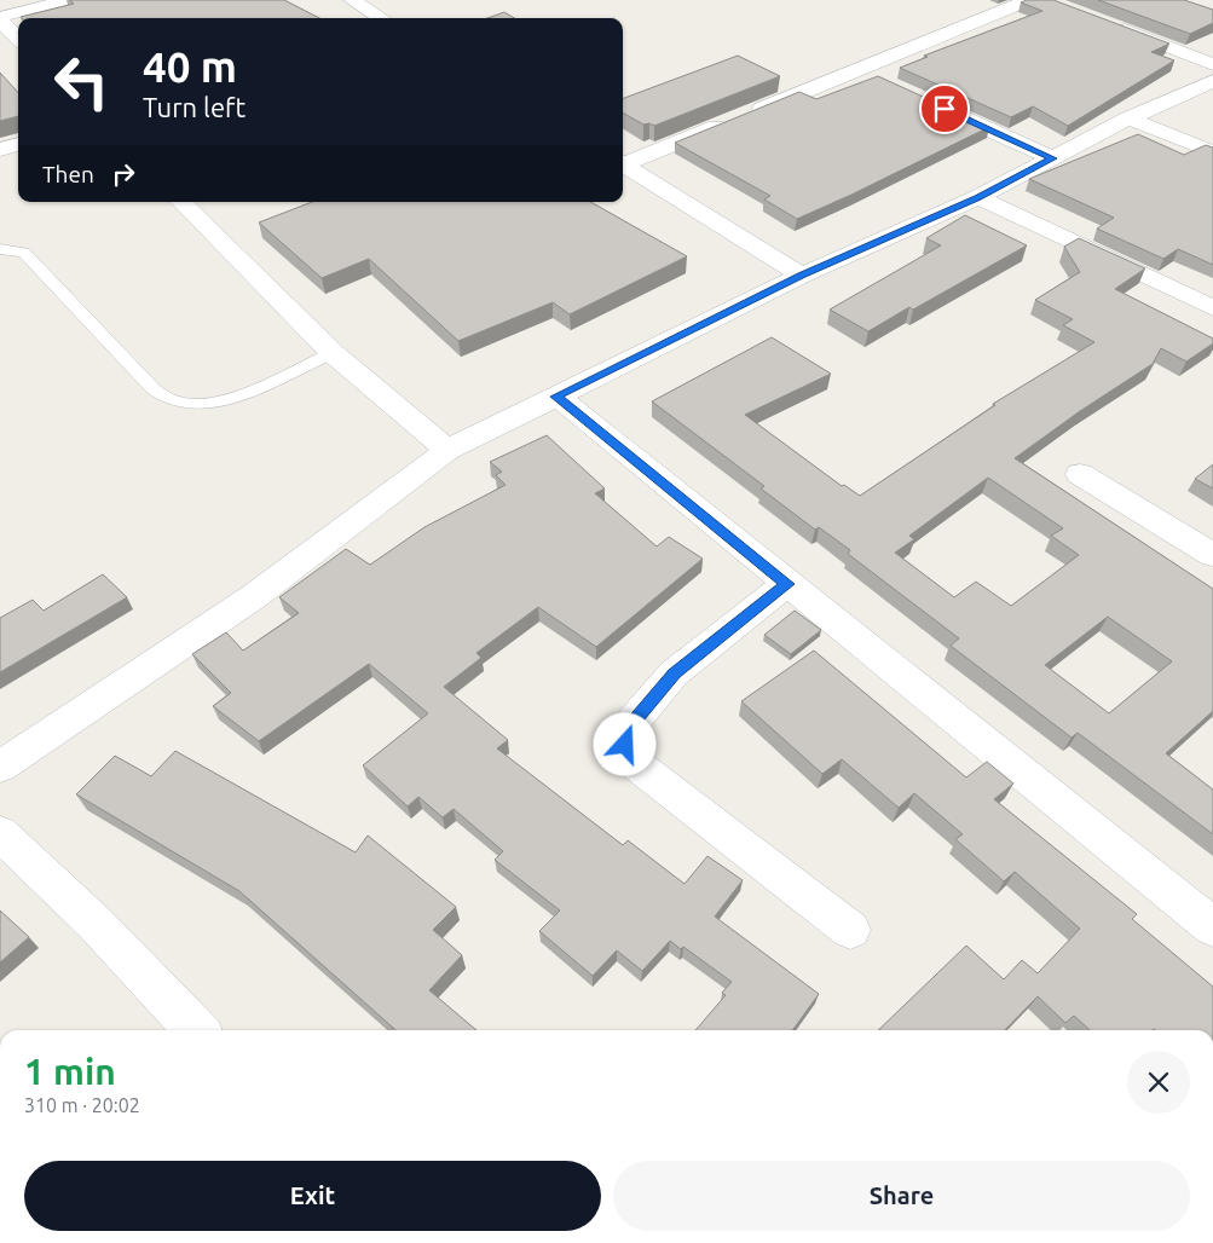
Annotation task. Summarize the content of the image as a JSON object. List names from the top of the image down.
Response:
{
  "page": {
    "turn": ["40 m", "Turn left"],
    "then": "Then",
    "heading": ["1 min", "310 m · 20:02"],
    "buttons": ["Exit", "Share"]
  }
}
